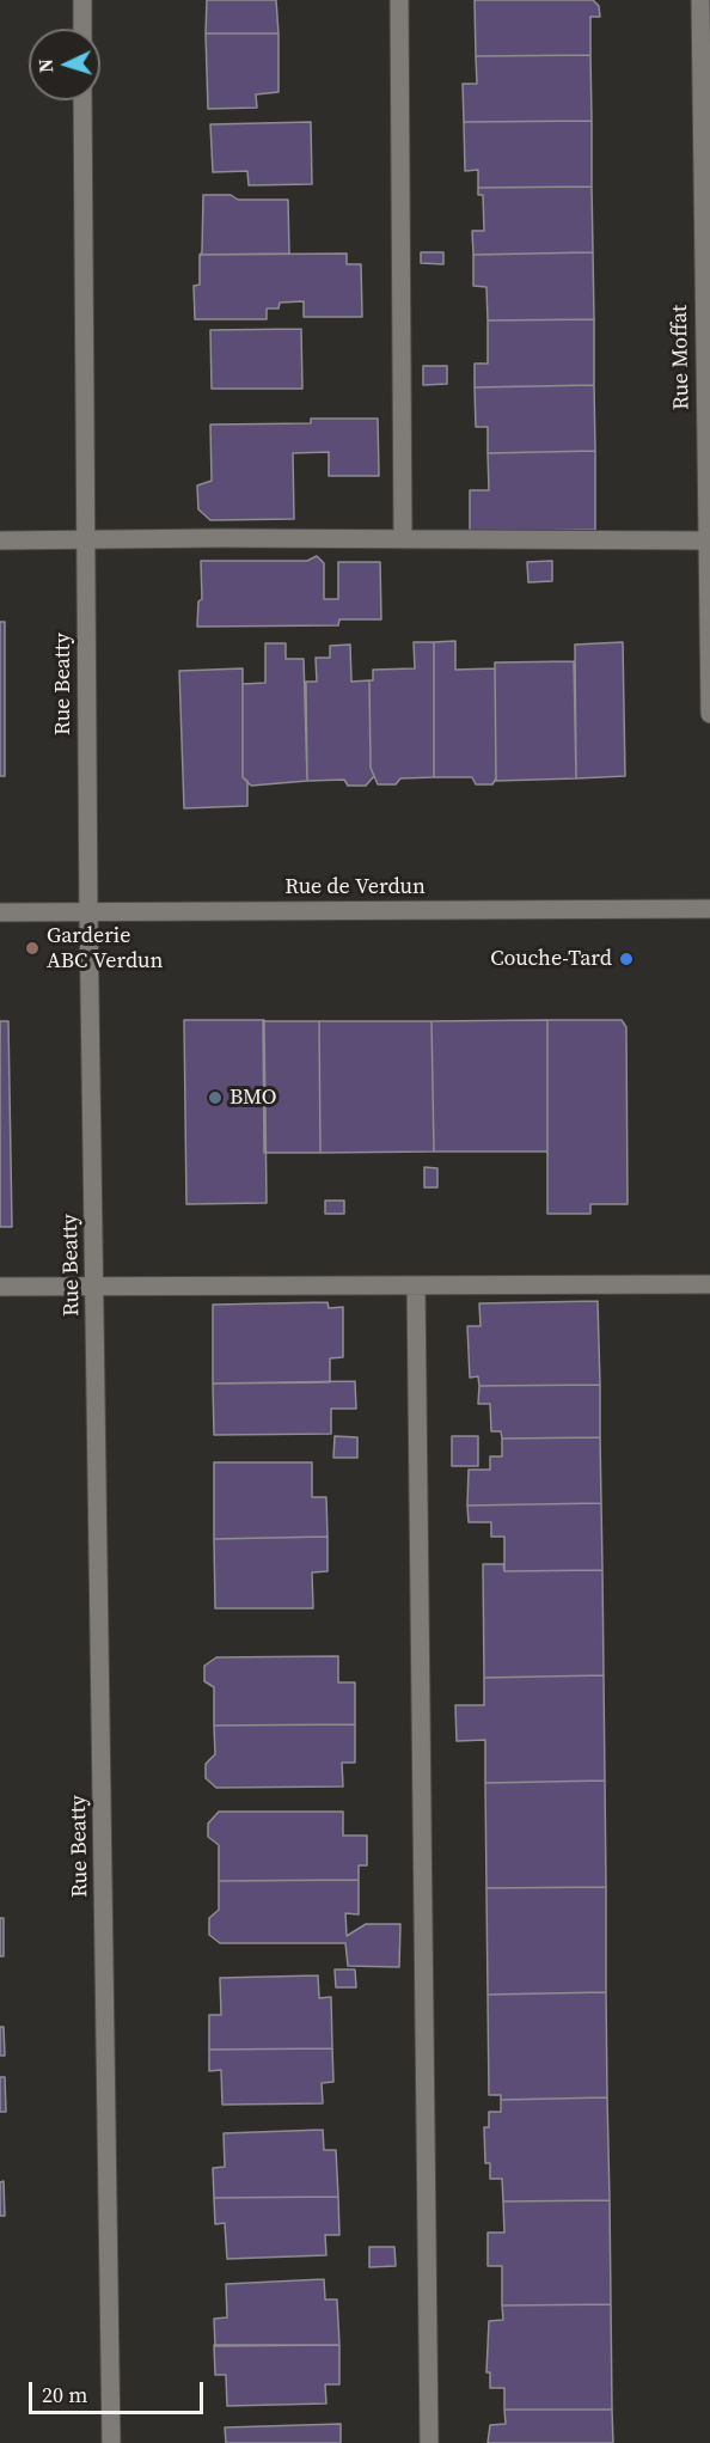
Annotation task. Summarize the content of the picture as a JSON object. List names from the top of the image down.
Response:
{
  "streets": {
    "street": ["Rue Moffat", "Rue Beatty", "Rue de Verdun"]
  },
  "crossings": [
    ["Rue Beatty", "Rue de Verdun"]
  ],
  "places": ["Garderie ABC Verdun", "Couche-Tard", "BMO"],
  "scale_bar": "20 m",
  "north": "left"
}
